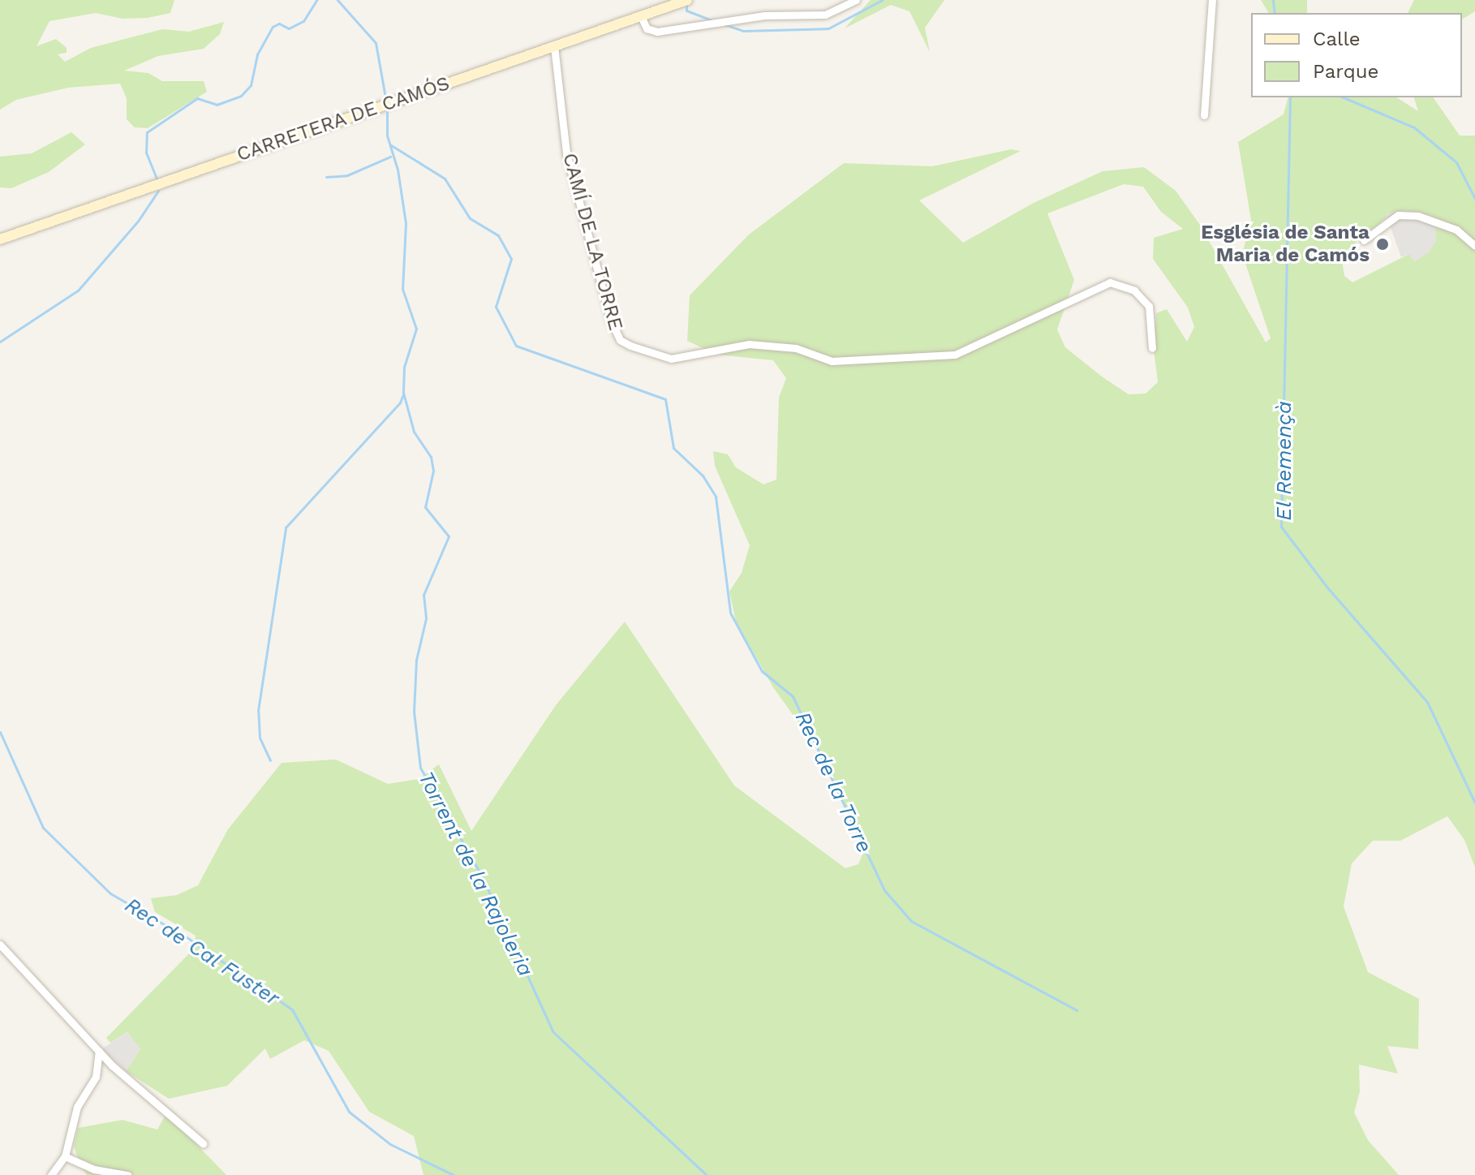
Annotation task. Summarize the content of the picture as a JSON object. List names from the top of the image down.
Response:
{
  "streets": {
    "street": ["CARRETERA DE CAMÓS", "CAMÍ DE LA TORRE"]
  },
  "crossings": [
    ["CARRETERA DE CAMÓS", "CAMÍ DE LA TORRE"]
  ],
  "water": [
    "El Remençà",
    "Rec de la Torre",
    "Torrent de la Rajoleria",
    "Rec de Cal Fuster"
  ],
  "places": ["Església de Santa Maria de Camós"],
  "legend": ["Calle", "Parque"]
}
